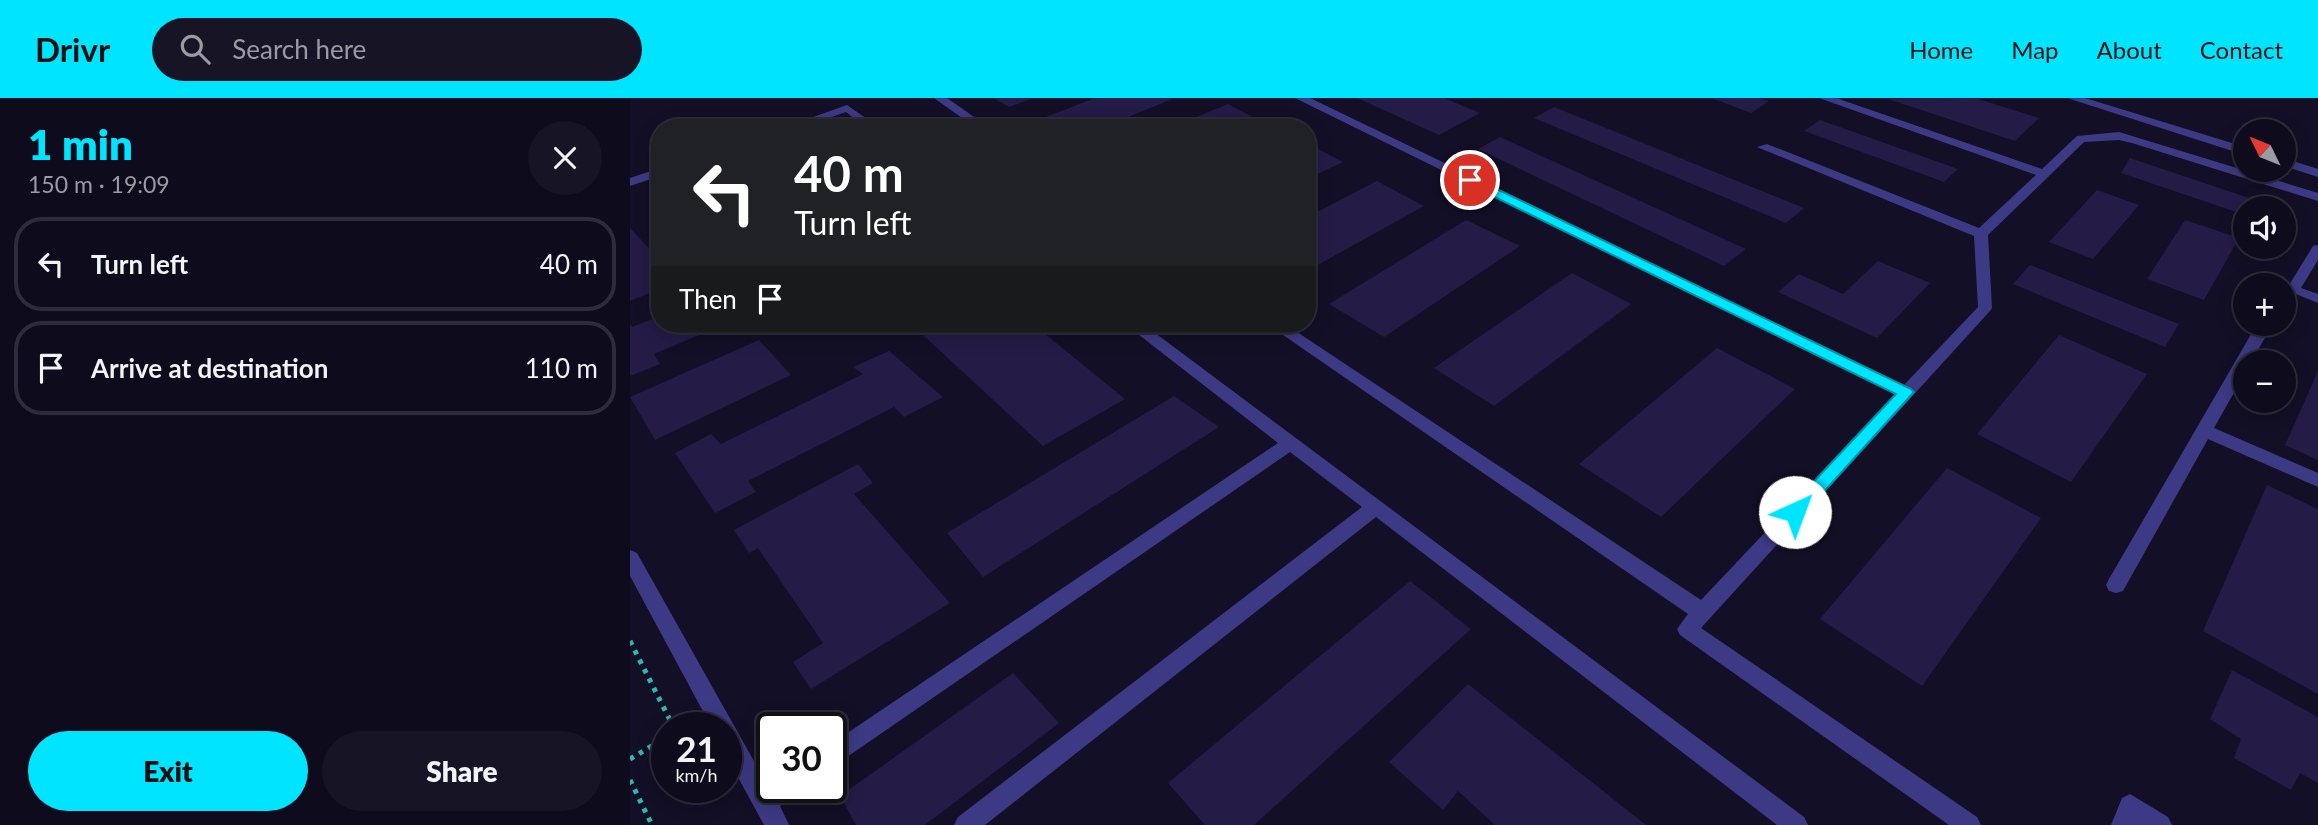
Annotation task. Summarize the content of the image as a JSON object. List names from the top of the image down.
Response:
{
  "north": "top left",
  "page": {
    "header": "Drivr",
    "search": "Search here",
    "nav": [
      "Home",
      "Map",
      "About",
      "Contact"
    ],
    "heading": ["1 min", "150 m · 19:09"],
    "map_buttons": ["+", "−"],
    "turn": ["40 m", "Turn left"],
    "list": [
      {
        "name": "Turn left",
        "value": "40 m"
      },
      {
        "name": "Arrive at destination",
        "value": "110 m"
      }
    ],
    "then": "Then",
    "speed": "21 km/h",
    "limit": "30",
    "buttons": ["Exit", "Share"]
  }
}
